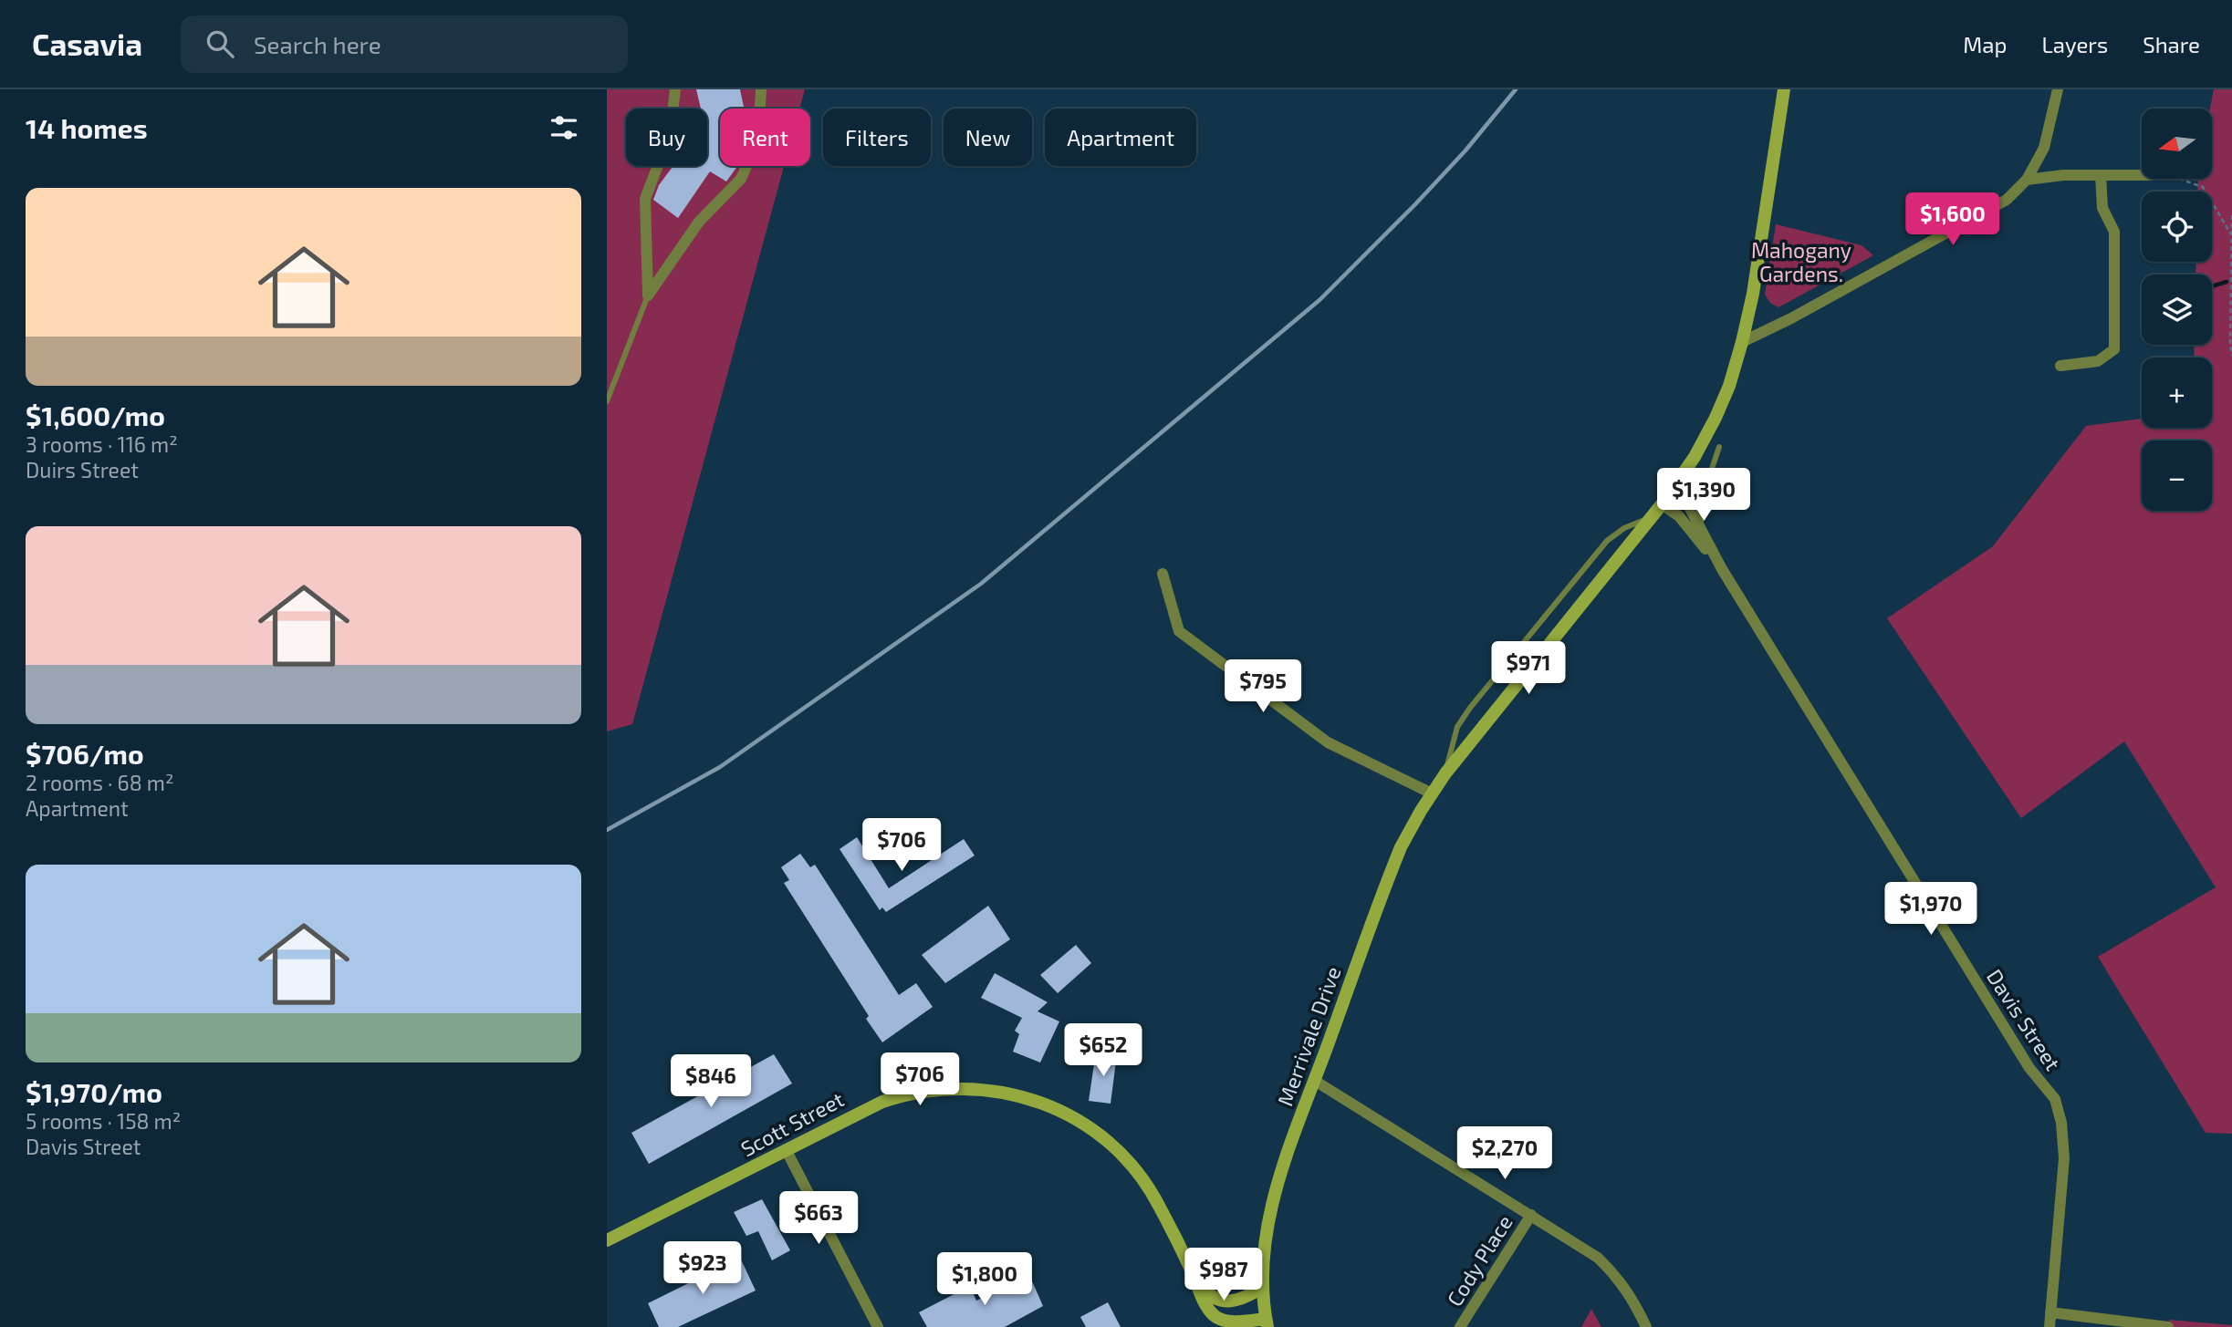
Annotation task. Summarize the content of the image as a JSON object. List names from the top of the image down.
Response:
{
  "streets": {
    "street": [
      "Davis Street",
      "Merrivale Drive",
      "Scott Street",
      "Cody Place"
    ]
  },
  "crossings": [
    ["Davis Street", "Merrivale Drive"],
    ["Merrivale Drive", "Scott Street"]
  ],
  "parks": ["Mahogany Gardens."],
  "north": "left",
  "page": {
    "header": "Casavia",
    "search": "Search here",
    "nav": ["Map", "Layers", "Share"],
    "heading": "14 homes",
    "map_buttons": ["+", "−"],
    "chip": [
      "Buy",
      "Rent",
      "Filters",
      "New",
      "Apartment"
    ],
    "list": [
      {
        "name": "$1,600/mo",
        "note": "3 rooms · 116 m² · Duirs Street"
      },
      {
        "name": "$706/mo",
        "note": "2 rooms · 68 m² · Apartment"
      },
      {
        "name": "$1,970/mo",
        "note": "5 rooms · 158 m² · Davis Street"
      }
    ],
    "price": [
      "$1,600",
      "$1,390",
      "$971",
      "$795",
      "$706",
      "$1,970",
      "$652",
      "$706",
      "$846",
      "$2,270",
      "$663",
      "$923",
      "$987",
      "$1,800"
    ]
  }
}
